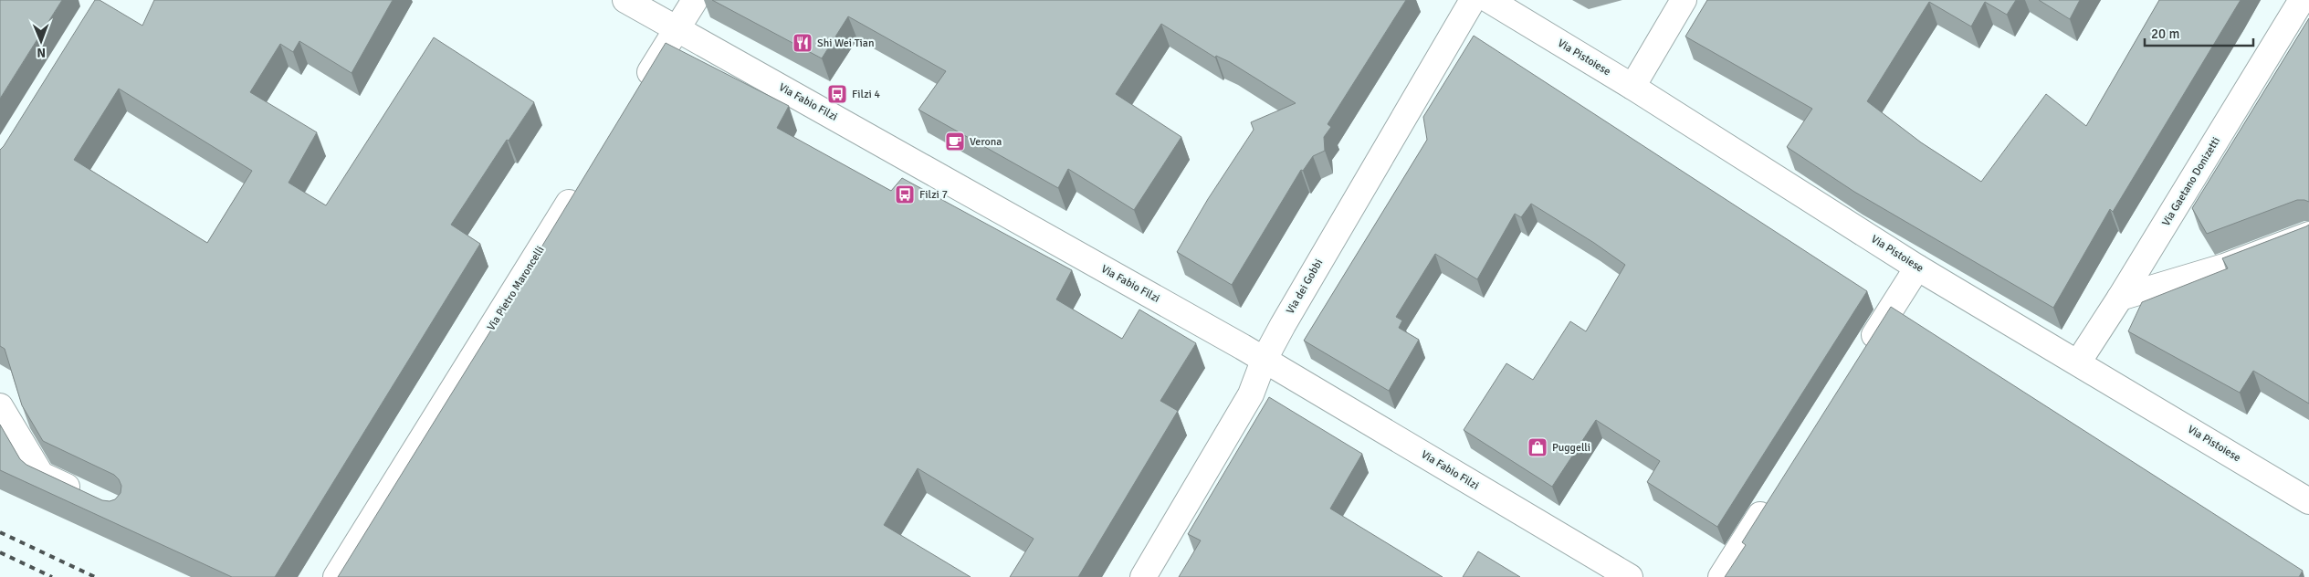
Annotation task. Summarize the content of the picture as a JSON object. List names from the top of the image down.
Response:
{
  "streets": {
    "street": [
      "Via Pistoiese",
      "Via Fabio Filzi",
      "Via Gaetano Donizetti",
      "Via dei Gobbi",
      "Via Pietro Maroncelli"
    ]
  },
  "crossings": [
    ["Via Pistoiese", "Via Gaetano Donizetti"],
    ["Via Fabio Filzi", "Via dei Gobbi"]
  ],
  "places": {
    "restaurant": ["Shi Wei Tian"],
    "bus stop": ["Filzi 4", "Filzi 7"],
    "cafe": ["Verona"],
    "shop": ["Puggelli"]
  },
  "scale_bar": "20 m",
  "north": "bottom"
}
